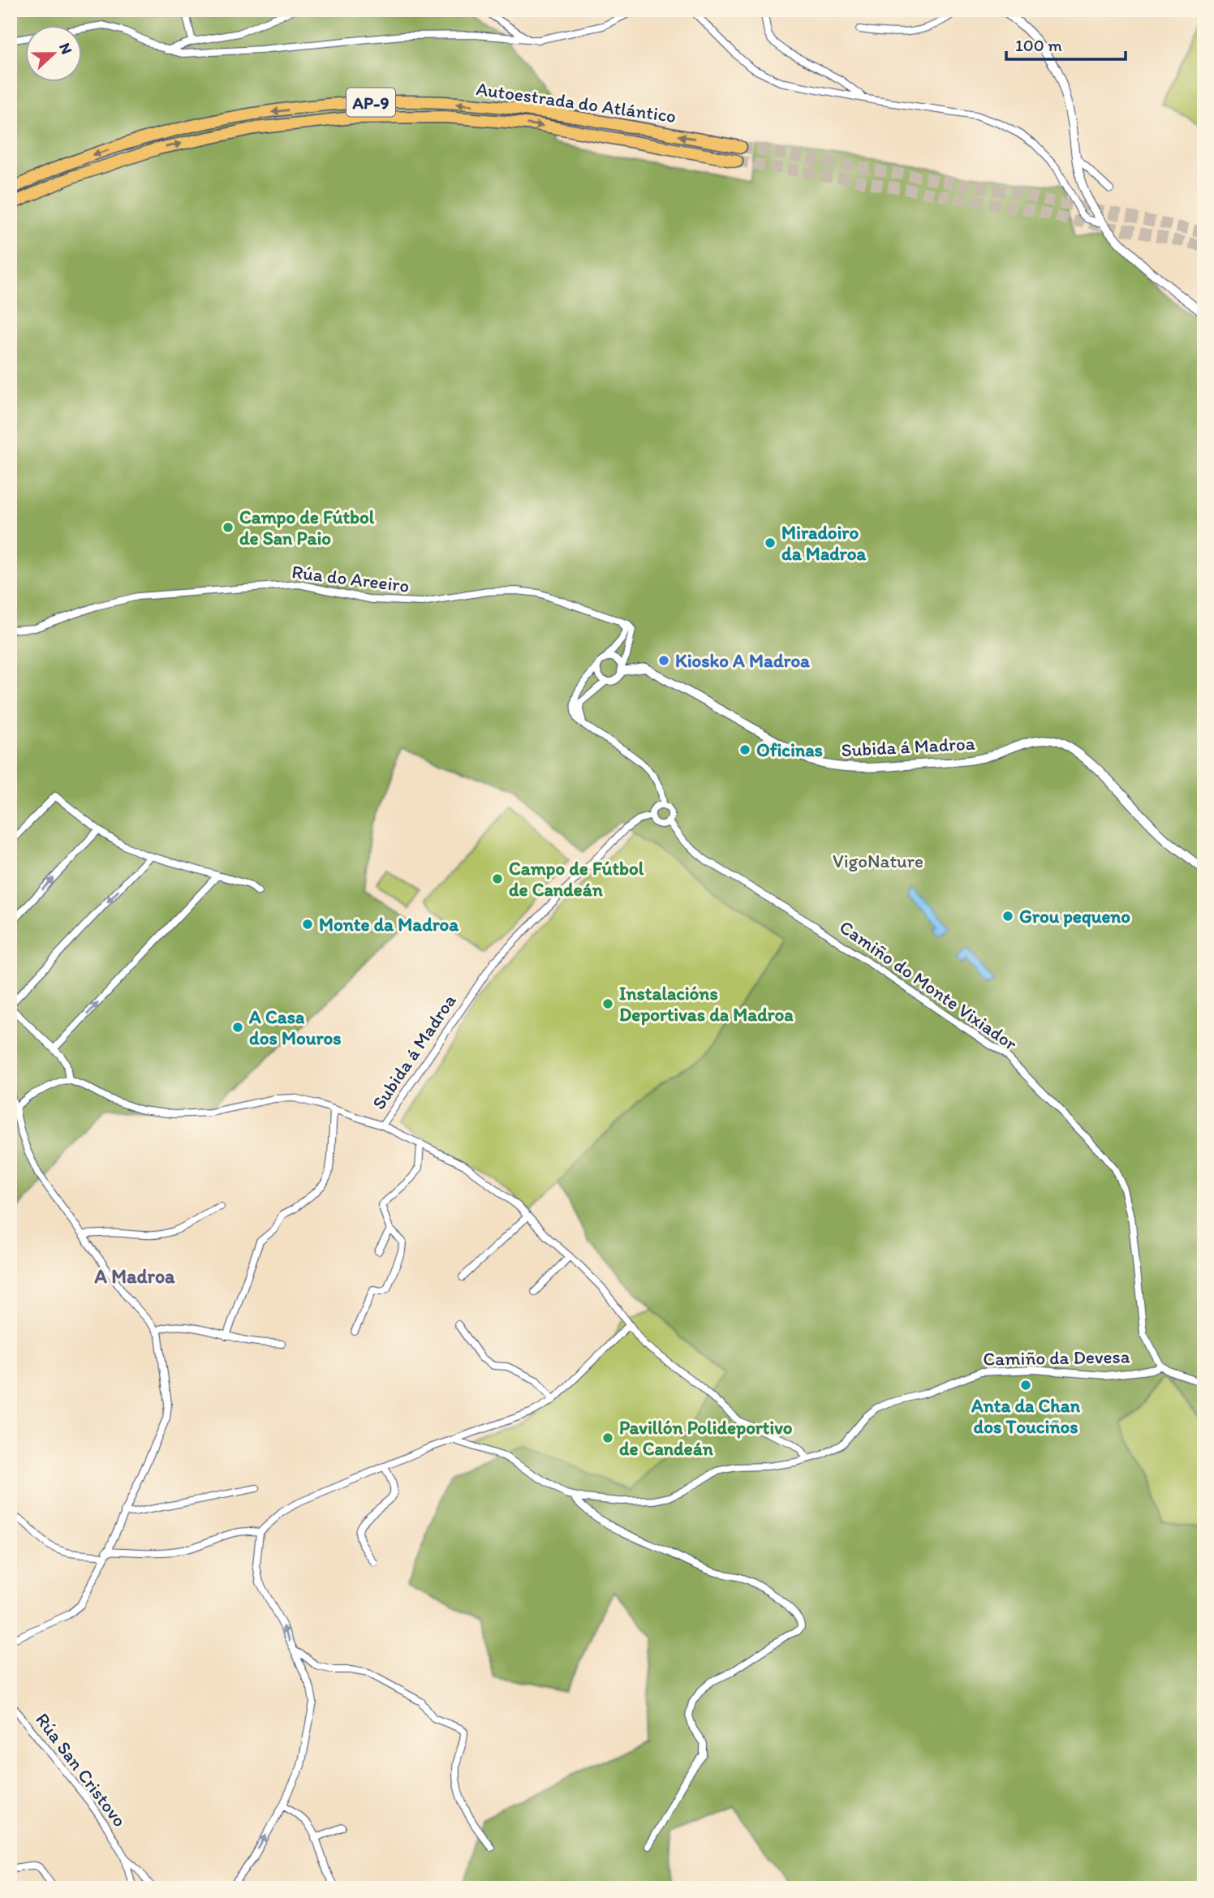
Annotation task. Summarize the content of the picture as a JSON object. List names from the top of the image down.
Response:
{
  "streets": {
    "highway": ["AP-9", "Autoestrada do Atlántico"],
    "street": [
      "Rúa do Areeiro",
      "Subida á Madroa",
      "Camiño do Monte Vixiador",
      "Camiño da Devesa",
      "Rúa San Cristovo"
    ]
  },
  "crossings": [
    ["Subida á Madroa", "Camiño do Monte Vixiador"],
    ["Camiño do Monte Vixiador", "Camiño da Devesa"]
  ],
  "districts": ["A Madroa"],
  "parks": ["VigoNature"],
  "places": [
    "Campo de Fútbol de San Paio",
    "Miradoiro da Madroa",
    "Kiosko A Madroa",
    "Oficinas",
    "Campo de Fútbol de Candeán",
    "Grou pequeno",
    "Monte da Madroa",
    "Instalacións Deportivas da Madroa",
    "A Casa dos Mouros",
    "Anta da Chan dos Touciños",
    "Pavillón Polideportivo de Candeán"
  ],
  "scale_bar": "100 m",
  "north": "right"
}
